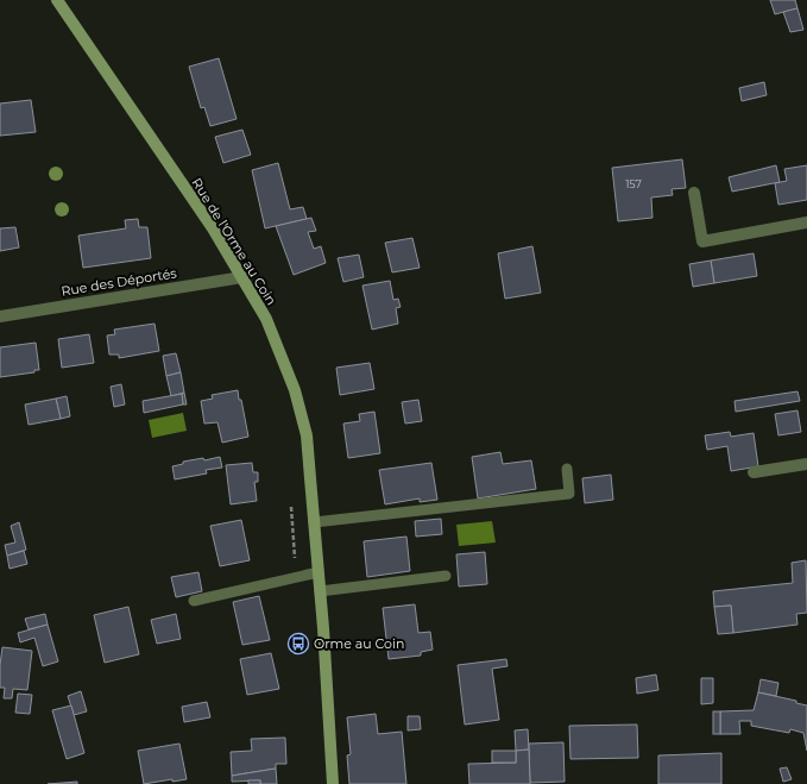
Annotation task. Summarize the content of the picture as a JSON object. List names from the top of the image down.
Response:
{
  "streets": {
    "main road": ["Rue de l'Orme au Coin"],
    "street": ["Rue des Déportés"]
  },
  "crossings": [
    ["Rue de l'Orme au Coin", "Rue des Déportés"]
  ],
  "places": {
    "bus stop": ["Orme au Coin"]
  },
  "house_numbers": ["157"]
}
